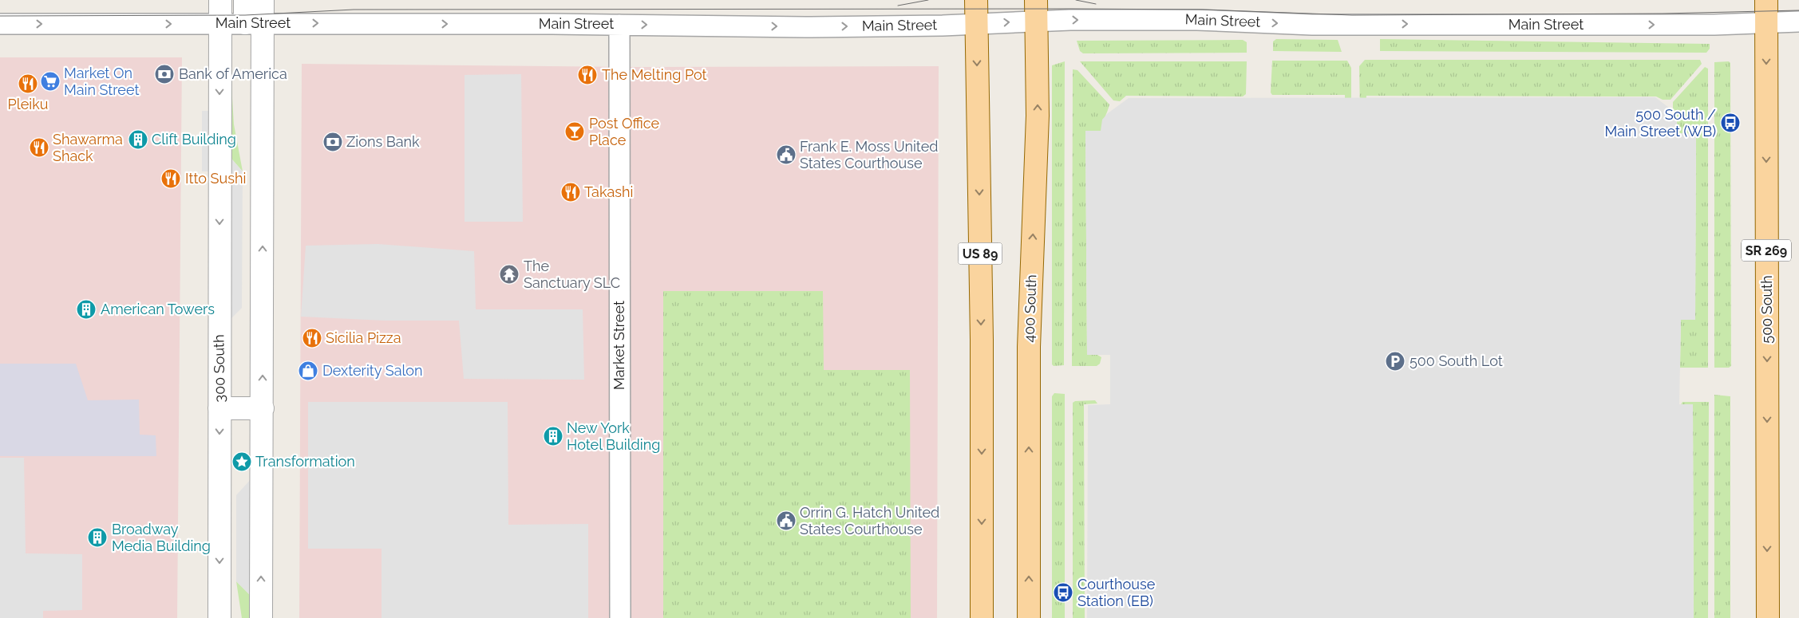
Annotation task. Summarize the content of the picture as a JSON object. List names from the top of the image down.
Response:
{
  "streets": {
    "main road": [
      "SR 269",
      "US 89",
      "400 South",
      "500 South"
    ],
    "street": ["Main Street", "Market Street", "300 South"]
  },
  "crossings": [
    ["Main Street", "US 89"],
    ["Main Street", "400 South"],
    ["Main Street", "500 South"],
    ["Main Street", "Market Street"],
    ["Main Street", "300 South"]
  ],
  "one_way": ["Main Street", "500 South"],
  "places": {
    "bank": ["Bank of America", "Zions Bank"],
    "restaurant": [
      "The Melting Pot",
      "Pleiku",
      "Shawarma Shack",
      "Itto Sushi",
      "Takashi",
      "Sicilia Pizza"
    ],
    "supermarket": ["Market On Main Street"],
    "bus stop": ["500 South / Main Street (WB)", "Courthouse Station (EB)"],
    "bar": ["Post Office Place"],
    "building": [
      "Clift Building",
      "American Towers",
      "New York Hotel Building",
      "Broadway Media Building"
    ],
    "public building": ["Frank E. Moss United States Courthouse", "Orrin G. Hatch United States Courthouse"],
    "temple": ["The Sanctuary SLC"],
    "parking": ["500 South Lot"],
    "shop": ["Dexterity Salon"],
    "place": ["Transformation"]
  }
}
